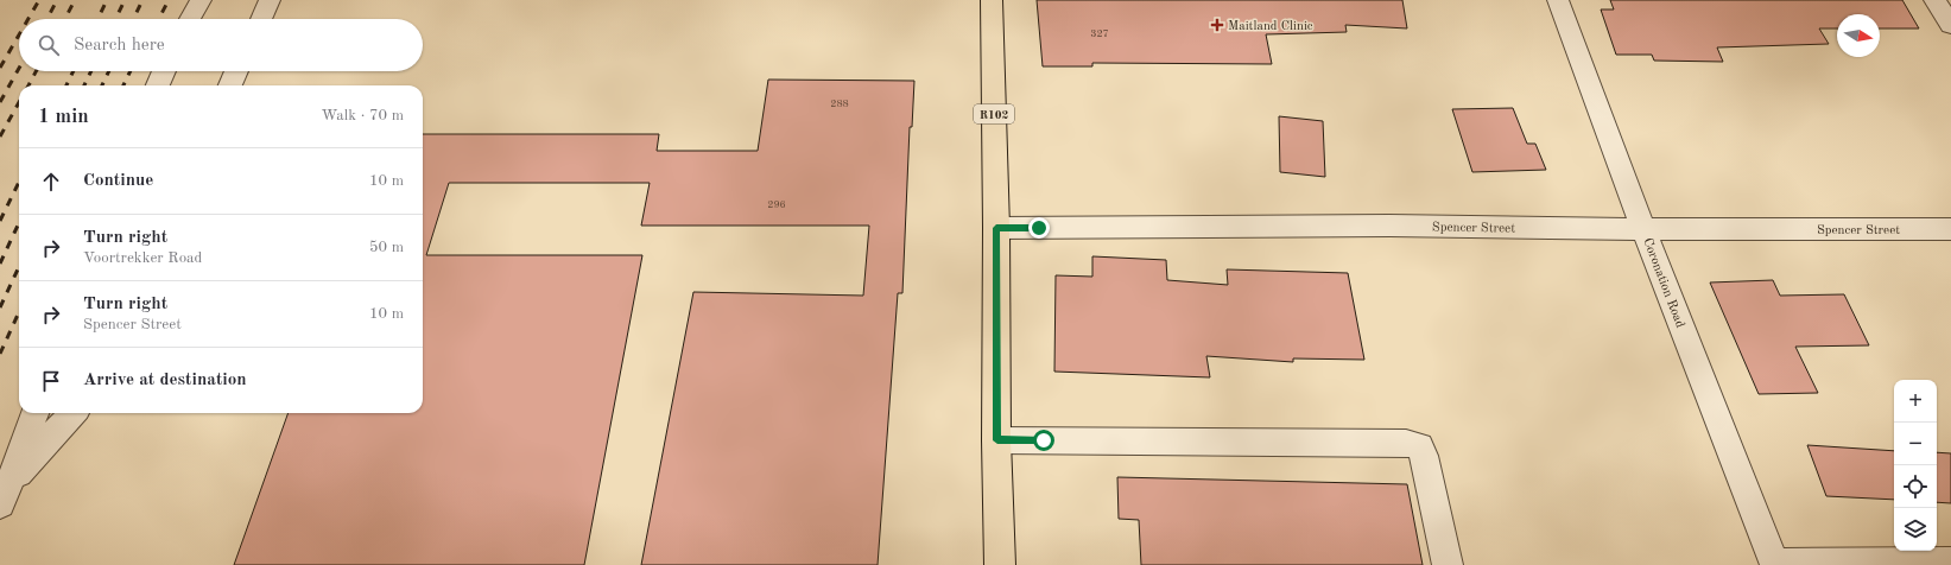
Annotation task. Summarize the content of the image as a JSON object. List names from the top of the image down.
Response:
{
  "streets": {
    "main road": ["R102"],
    "street": ["Spencer Street", "Coronation Road"]
  },
  "crossings": [
    ["R102", "Spencer Street"],
    ["Spencer Street", "Coronation Road"]
  ],
  "places": {
    "health": ["Maitland Clinic"]
  },
  "house_numbers": ["327", "288", "296"],
  "north": "right",
  "page": {
    "search": "Search here",
    "heading": ["1 min", "Walk · 70 m"],
    "list": [
      ["Continue", "10 m"],
      ["Turn right", "Voortrekker Road", "50 m"],
      ["Turn right", "Spencer Street", "10 m"],
      "Arrive at destination"
    ],
    "map_buttons": ["+", "−"]
  }
}
